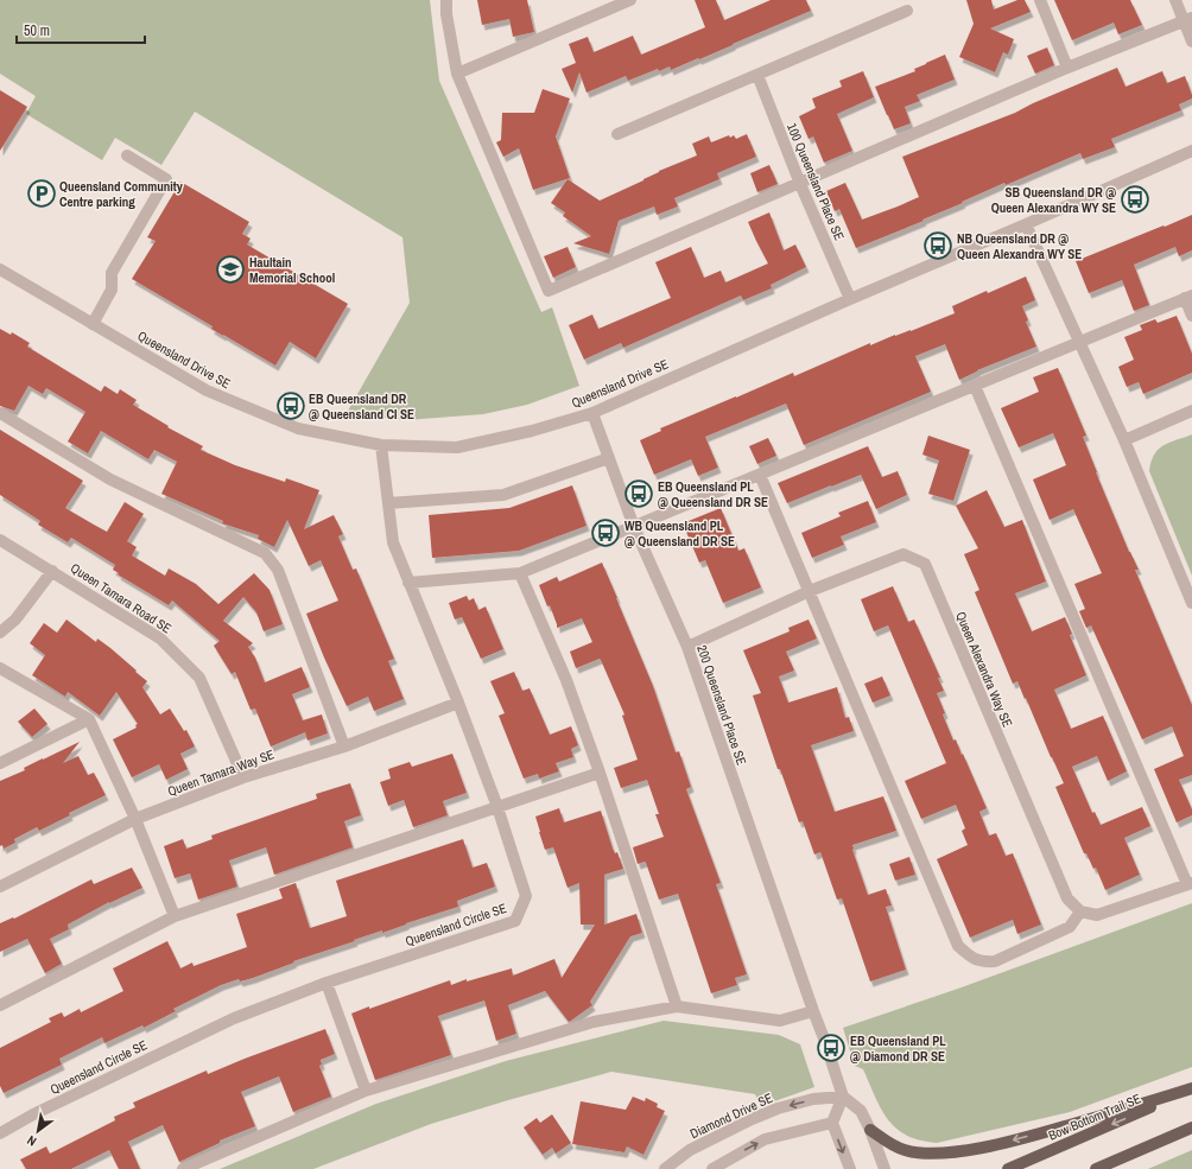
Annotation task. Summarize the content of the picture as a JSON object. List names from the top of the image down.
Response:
{
  "streets": {
    "main road": ["Bow Bottom Trail SE"],
    "street": [
      "100 Queensland Place SE",
      "Queensland Drive SE",
      "Queen Tamara Road SE",
      "Queen Alexandra Way SE",
      "200 Queensland Place SE",
      "Queen Tamara Way SE",
      "Queensland Circle SE",
      "Diamond Drive SE"
    ]
  },
  "crossings": [
    ["100 Queensland Place SE", "Queensland Drive SE"],
    ["Queensland Drive SE", "200 Queensland Place SE"],
    ["Queensland Drive SE", "Queensland Circle SE"],
    ["Queen Tamara Road SE", "Queen Tamara Way SE"],
    ["Queen Alexandra Way SE", "200 Queensland Place SE"],
    ["200 Queensland Place SE", "Diamond Drive SE"],
    ["Queen Tamara Way SE", "Queensland Circle SE"]
  ],
  "places": {
    "parking": ["Queensland Community Centre parking"],
    "bus stop": [
      "SB Queensland DR @ Queen Alexandra WY SE",
      "NB Queensland DR @ Queen Alexandra WY SE",
      "EB Queensland DR @ Queensland CI SE",
      "EB Queensland PL @ Queensland DR SE",
      "WB Queensland PL @ Queensland DR SE",
      "EB Queensland PL @ Diamond DR SE"
    ],
    "school or university": ["Haultain Memorial School"]
  },
  "scale_bar": "50 m",
  "north": "bottom left"
}
